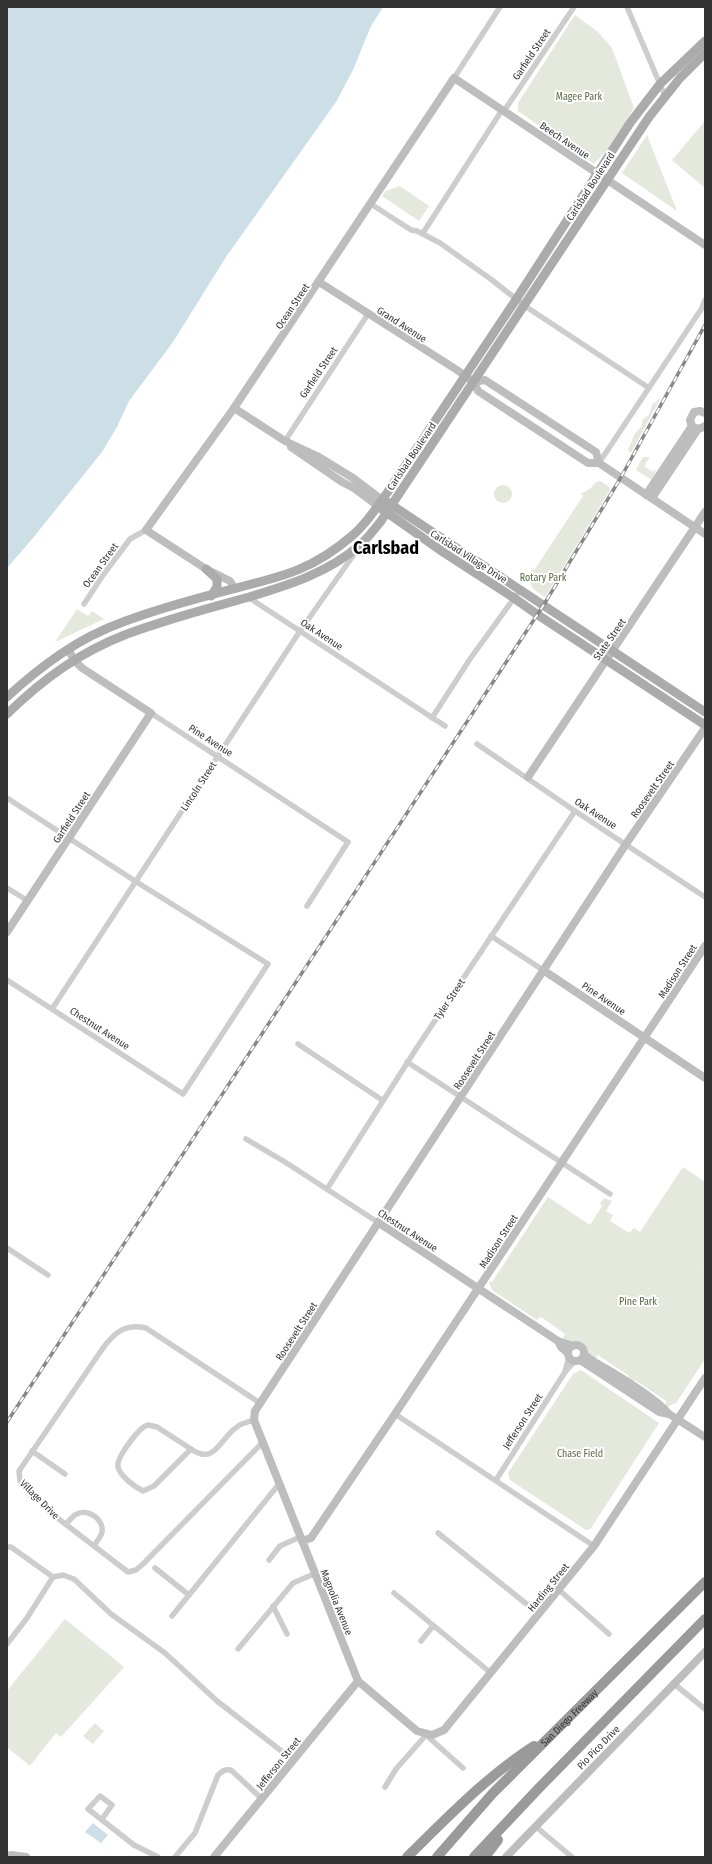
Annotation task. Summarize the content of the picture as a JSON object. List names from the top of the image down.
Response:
{
  "streets": {
    "highway": ["San Diego Freeway"],
    "main road": ["Carlsbad Boulevard", "Carlsbad Village Drive"],
    "street": [
      "Garfield Street",
      "Beech Avenue",
      "Ocean Street",
      "Grand Avenue",
      "Oak Avenue",
      "State Street",
      "Pine Avenue",
      "Lincoln Street",
      "Roosevelt Street",
      "Madison Street",
      "Tyler Street",
      "Chestnut Avenue",
      "Jefferson Street",
      "Village Drive",
      "Harding Street",
      "Magnolia Avenue",
      "Pio Pico Drive"
    ]
  },
  "crossings": [
    ["Garfield Street", "Beech Avenue"],
    ["Garfield Street", "Grand Avenue"],
    ["Garfield Street", "Carlsbad Village Drive"],
    ["Garfield Street", "Pine Avenue"],
    ["Beech Avenue", "Carlsbad Boulevard"],
    ["Beech Avenue", "Ocean Street"],
    ["Carlsbad Boulevard", "Grand Avenue"],
    ["Carlsbad Boulevard", "Carlsbad Village Drive"],
    ["Carlsbad Boulevard", "Oak Avenue"],
    ["Carlsbad Boulevard", "Pine Avenue"],
    ["Carlsbad Boulevard", "Lincoln Street"],
    ["Ocean Street", "Grand Avenue"],
    ["Ocean Street", "Carlsbad Village Drive"],
    ["Grand Avenue", "State Street"],
    ["Carlsbad Village Drive", "State Street"],
    ["Oak Avenue", "State Street"],
    ["Oak Avenue", "Lincoln Street"],
    ["Oak Avenue", "Roosevelt Street"],
    ["Oak Avenue", "Tyler Street"],
    ["Pine Avenue", "Lincoln Street"],
    ["Pine Avenue", "Roosevelt Street"],
    ["Pine Avenue", "Madison Street"],
    ["Pine Avenue", "Tyler Street"],
    ["Lincoln Street", "Chestnut Avenue"],
    ["Roosevelt Street", "Chestnut Avenue"],
    ["Roosevelt Street", "Village Drive"],
    ["Madison Street", "Chestnut Avenue"],
    ["Madison Street", "Magnolia Avenue"],
    ["Tyler Street", "Chestnut Avenue"],
    ["Chestnut Avenue", "Jefferson Street"],
    ["Chestnut Avenue", "Harding Street"],
    ["Jefferson Street", "Magnolia Avenue"],
    ["Village Drive", "Magnolia Avenue"],
    ["Harding Street", "Magnolia Avenue"]
  ],
  "districts": ["Carlsbad"],
  "parks": [
    "Magee Park",
    "Rotary Park",
    "Pine Park",
    "Chase Field"
  ]
}
